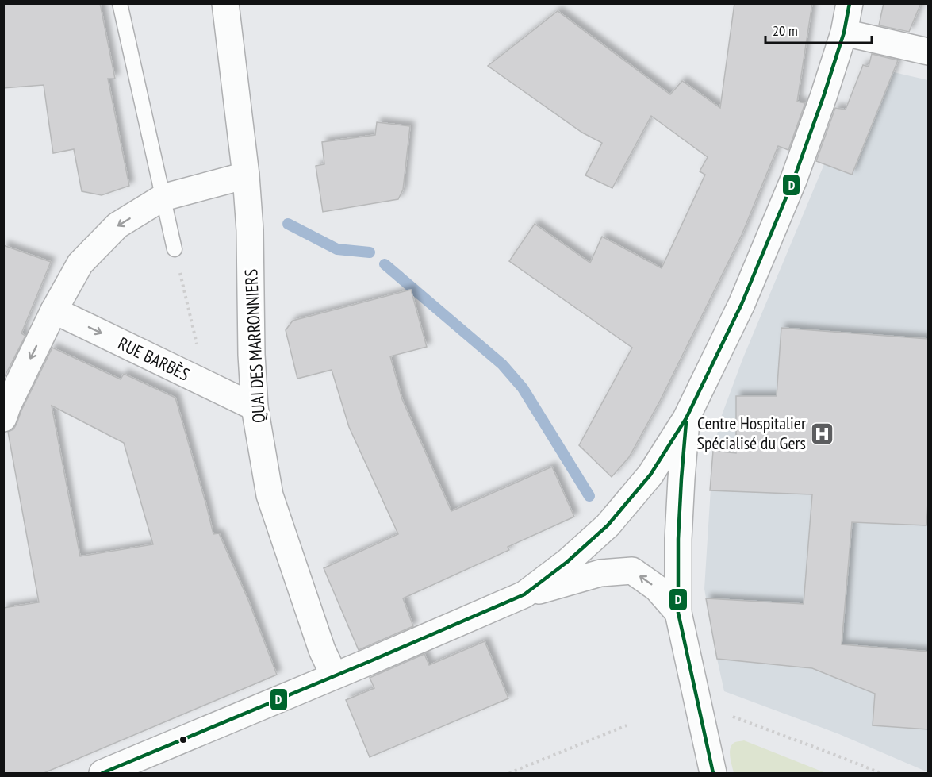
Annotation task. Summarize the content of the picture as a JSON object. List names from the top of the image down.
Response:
{
  "streets": {
    "main road": ["QUAI DES MARRONNIERS", "RUE BARBÈS"]
  },
  "crossings": [
    ["QUAI DES MARRONNIERS", "RUE BARBÈS"]
  ],
  "one_way": ["RUE BARBÈS"],
  "places": {
    "hospital": ["Centre Hospitalier Spécialisé du Gers"]
  },
  "lines": ["transit line D"],
  "scale_bar": "20 m"
}
